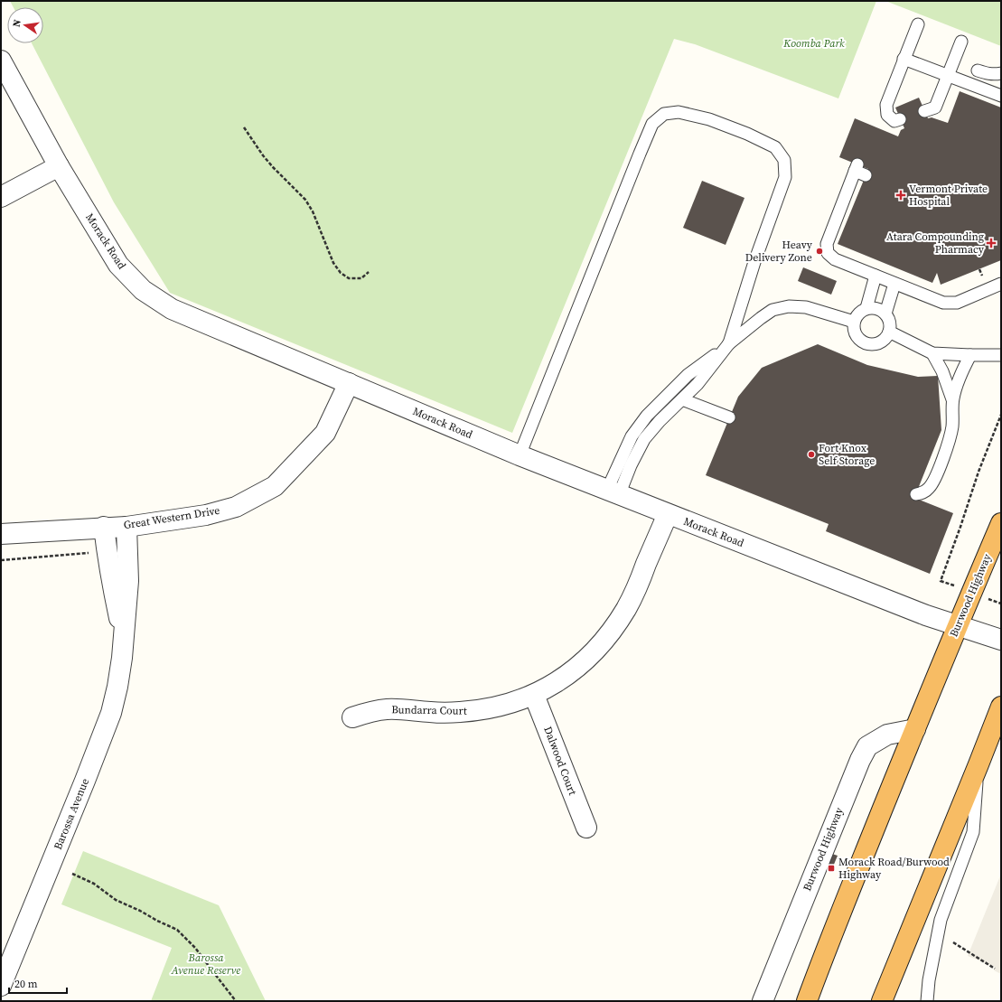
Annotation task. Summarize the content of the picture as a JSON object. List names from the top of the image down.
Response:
{
  "streets": {
    "highway": ["Burwood Highway"],
    "street": [
      "Morack Road",
      "Great Western Drive",
      "Bundarra Court",
      "Dalwood Court",
      "Barossa Avenue"
    ]
  },
  "crossings": [
    ["Morack Road", "Great Western Drive"],
    ["Morack Road", "Burwood Highway"],
    ["Morack Road", "Bundarra Court"],
    ["Great Western Drive", "Barossa Avenue"],
    ["Bundarra Court", "Dalwood Court"]
  ],
  "parks": ["Koomba Park", "Barossa Avenue Reserve"],
  "places": {
    "health": ["Vermont Private Hospital", "Atara Compounding Pharmacy"],
    "other": ["Heavy Delivery Zone", "Fort Knox Self Storage"],
    "transit": ["Morack Road/Burwood Highway"]
  },
  "scale_bar": "20 m",
  "north": "left"
}
